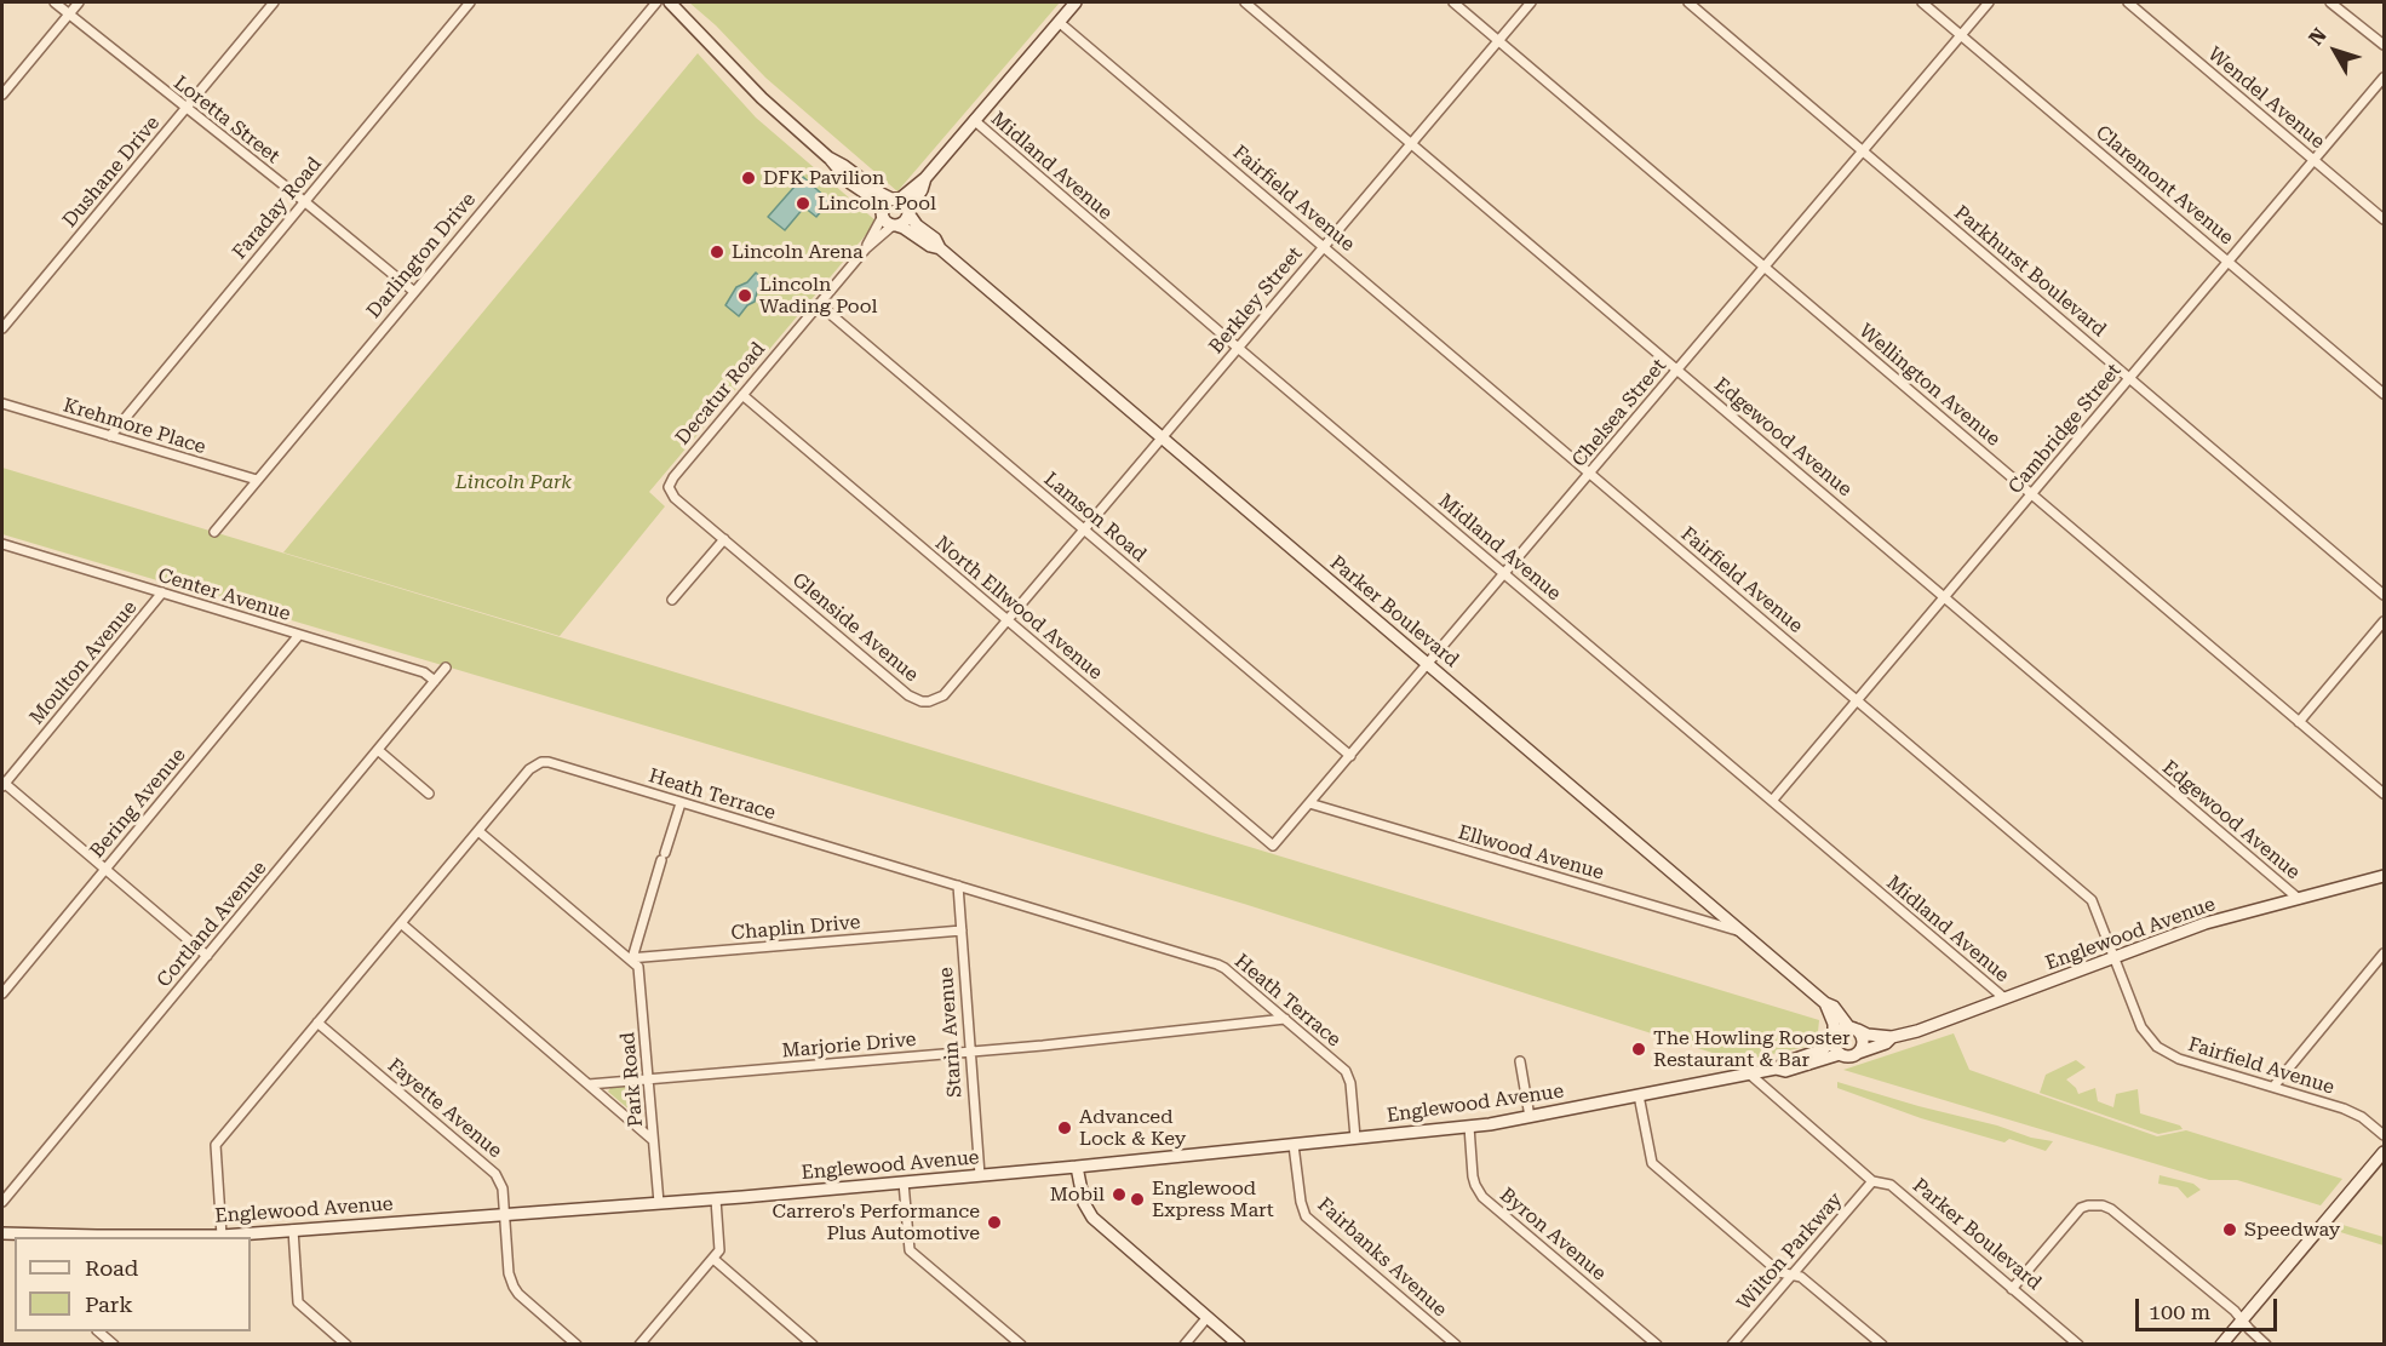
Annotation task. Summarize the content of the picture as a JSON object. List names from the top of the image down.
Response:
{
  "streets": {
    "street": [
      "Wendel Avenue",
      "Loretta Street",
      "Midland Avenue",
      "Dushane Drive",
      "Claremont Avenue",
      "Fairfield Avenue",
      "Faraday Road",
      "Darlington Drive",
      "Parkhurst Boulevard",
      "Berkley Street",
      "Wellington Avenue",
      "Decatur Road",
      "Chelsea Street",
      "Krehmore Place",
      "Cambridge Street",
      "Edgewood Avenue",
      "Lamson Road",
      "Center Avenue",
      "North Ellwood Avenue",
      "Parker Boulevard",
      "Glenside Avenue",
      "Moulton Avenue",
      "Heath Terrace",
      "Bering Avenue",
      "Ellwood Avenue",
      "Cortland Avenue",
      "Chaplin Drive",
      "Englewood Avenue",
      "Starin Avenue",
      "Marjorie Drive",
      "Park Road",
      "Fayette Avenue",
      "Byron Avenue",
      "Wilton Parkway",
      "Fairbanks Avenue"
    ]
  },
  "crossings": [
    ["Wendel Avenue", "Cambridge Street"],
    ["Loretta Street", "Dushane Drive"],
    ["Loretta Street", "Faraday Road"],
    ["Loretta Street", "Darlington Drive"],
    ["Midland Avenue", "Berkley Street"],
    ["Midland Avenue", "Chelsea Street"],
    ["Midland Avenue", "Cambridge Street"],
    ["Midland Avenue", "Englewood Avenue"],
    ["Claremont Avenue", "Chelsea Street"],
    ["Claremont Avenue", "Cambridge Street"],
    ["Fairfield Avenue", "Berkley Street"],
    ["Fairfield Avenue", "Chelsea Street"],
    ["Fairfield Avenue", "Cambridge Street"],
    ["Fairfield Avenue", "Englewood Avenue"],
    ["Faraday Road", "Krehmore Place"],
    ["Darlington Drive", "Krehmore Place"],
    ["Parkhurst Boulevard", "Chelsea Street"],
    ["Parkhurst Boulevard", "Cambridge Street"],
    ["Berkley Street", "Wellington Avenue"],
    ["Berkley Street", "Edgewood Avenue"],
    ["Berkley Street", "Lamson Road"],
    ["Berkley Street", "North Ellwood Avenue"],
    ["Berkley Street", "Parker Boulevard"],
    ["Berkley Street", "Glenside Avenue"],
    ["Wellington Avenue", "Chelsea Street"],
    ["Wellington Avenue", "Cambridge Street"],
    ["Decatur Road", "Lamson Road"],
    ["Decatur Road", "North Ellwood Avenue"],
    ["Decatur Road", "Parker Boulevard"],
    ["Decatur Road", "Glenside Avenue"],
    ["Chelsea Street", "Edgewood Avenue"],
    ["Chelsea Street", "Lamson Road"],
    ["Chelsea Street", "North Ellwood Avenue"],
    ["Chelsea Street", "Parker Boulevard"],
    ["Chelsea Street", "Ellwood Avenue"],
    ["Cambridge Street", "Edgewood Avenue"],
    ["Edgewood Avenue", "Englewood Avenue"],
    ["Center Avenue", "Moulton Avenue"],
    ["Center Avenue", "Bering Avenue"],
    ["Center Avenue", "Cortland Avenue"],
    ["North Ellwood Avenue", "Glenside Avenue"],
    ["Parker Boulevard", "Ellwood Avenue"],
    ["Parker Boulevard", "Englewood Avenue"],
    ["Parker Boulevard", "Wilton Parkway"],
    ["Heath Terrace", "Englewood Avenue"],
    ["Heath Terrace", "Starin Avenue"],
    ["Heath Terrace", "Marjorie Drive"],
    ["Heath Terrace", "Fayette Avenue"],
    ["Chaplin Drive", "Starin Avenue"],
    ["Chaplin Drive", "Park Road"],
    ["Englewood Avenue", "Starin Avenue"],
    ["Englewood Avenue", "Park Road"],
    ["Englewood Avenue", "Fayette Avenue"],
    ["Englewood Avenue", "Byron Avenue"],
    ["Englewood Avenue", "Fairbanks Avenue"],
    ["Starin Avenue", "Marjorie Drive"],
    ["Marjorie Drive", "Park Road"]
  ],
  "parks": ["Lincoln Park"],
  "places": [
    "DFK Pavilion",
    "Lincoln Pool",
    "Lincoln Arena",
    "Lincoln Wading Pool",
    "The Howling Rooster Restaurant & Bar",
    "Advanced Lock & Key",
    "Mobil",
    "Englewood Express Mart",
    "Carrero's Performance Plus Automotive",
    "Speedway"
  ],
  "legend": ["Road", "Park"],
  "scale_bar": "100 m",
  "north": "top left"
}
